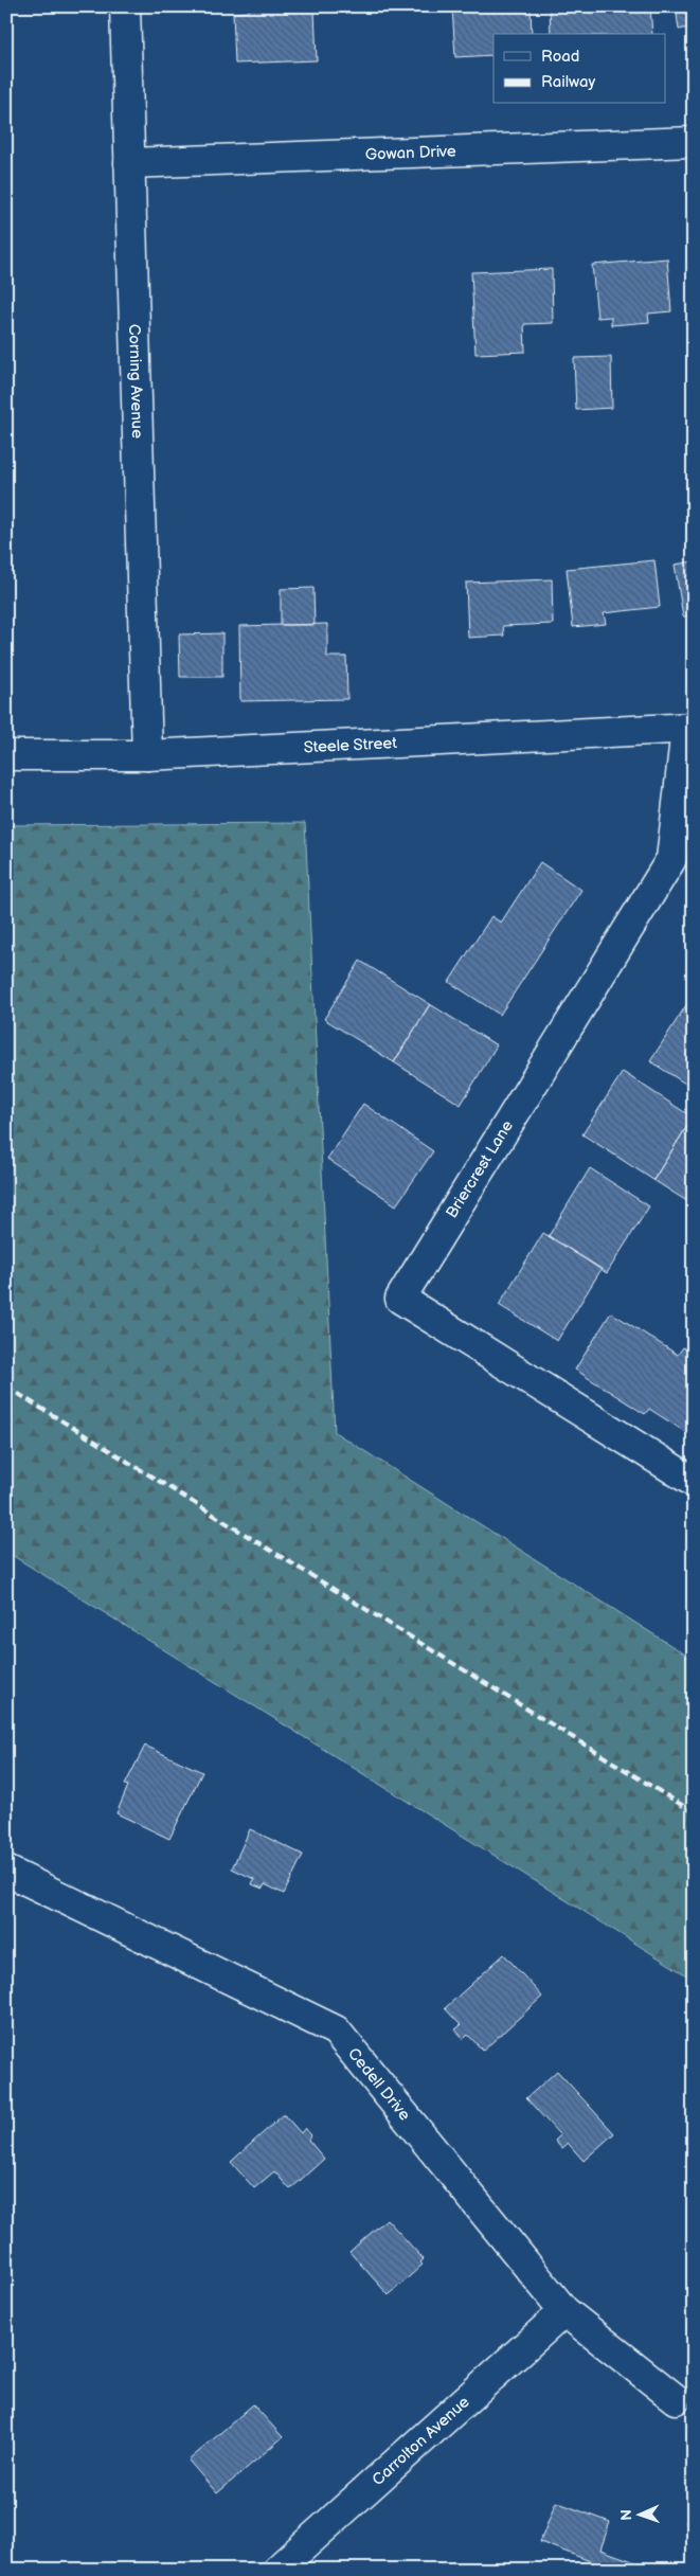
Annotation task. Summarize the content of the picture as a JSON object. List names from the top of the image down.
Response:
{
  "streets": {
    "street": [
      "Gowan Drive",
      "Corning Avenue",
      "Steele Street",
      "Briercrest Lane",
      "Cedell Drive",
      "Carrolton Avenue"
    ]
  },
  "crossings": [
    ["Gowan Drive", "Corning Avenue"],
    ["Corning Avenue", "Steele Street"],
    ["Steele Street", "Briercrest Lane"],
    ["Cedell Drive", "Carrolton Avenue"]
  ],
  "legend": ["Road", "Railway"],
  "north": "left"
}
